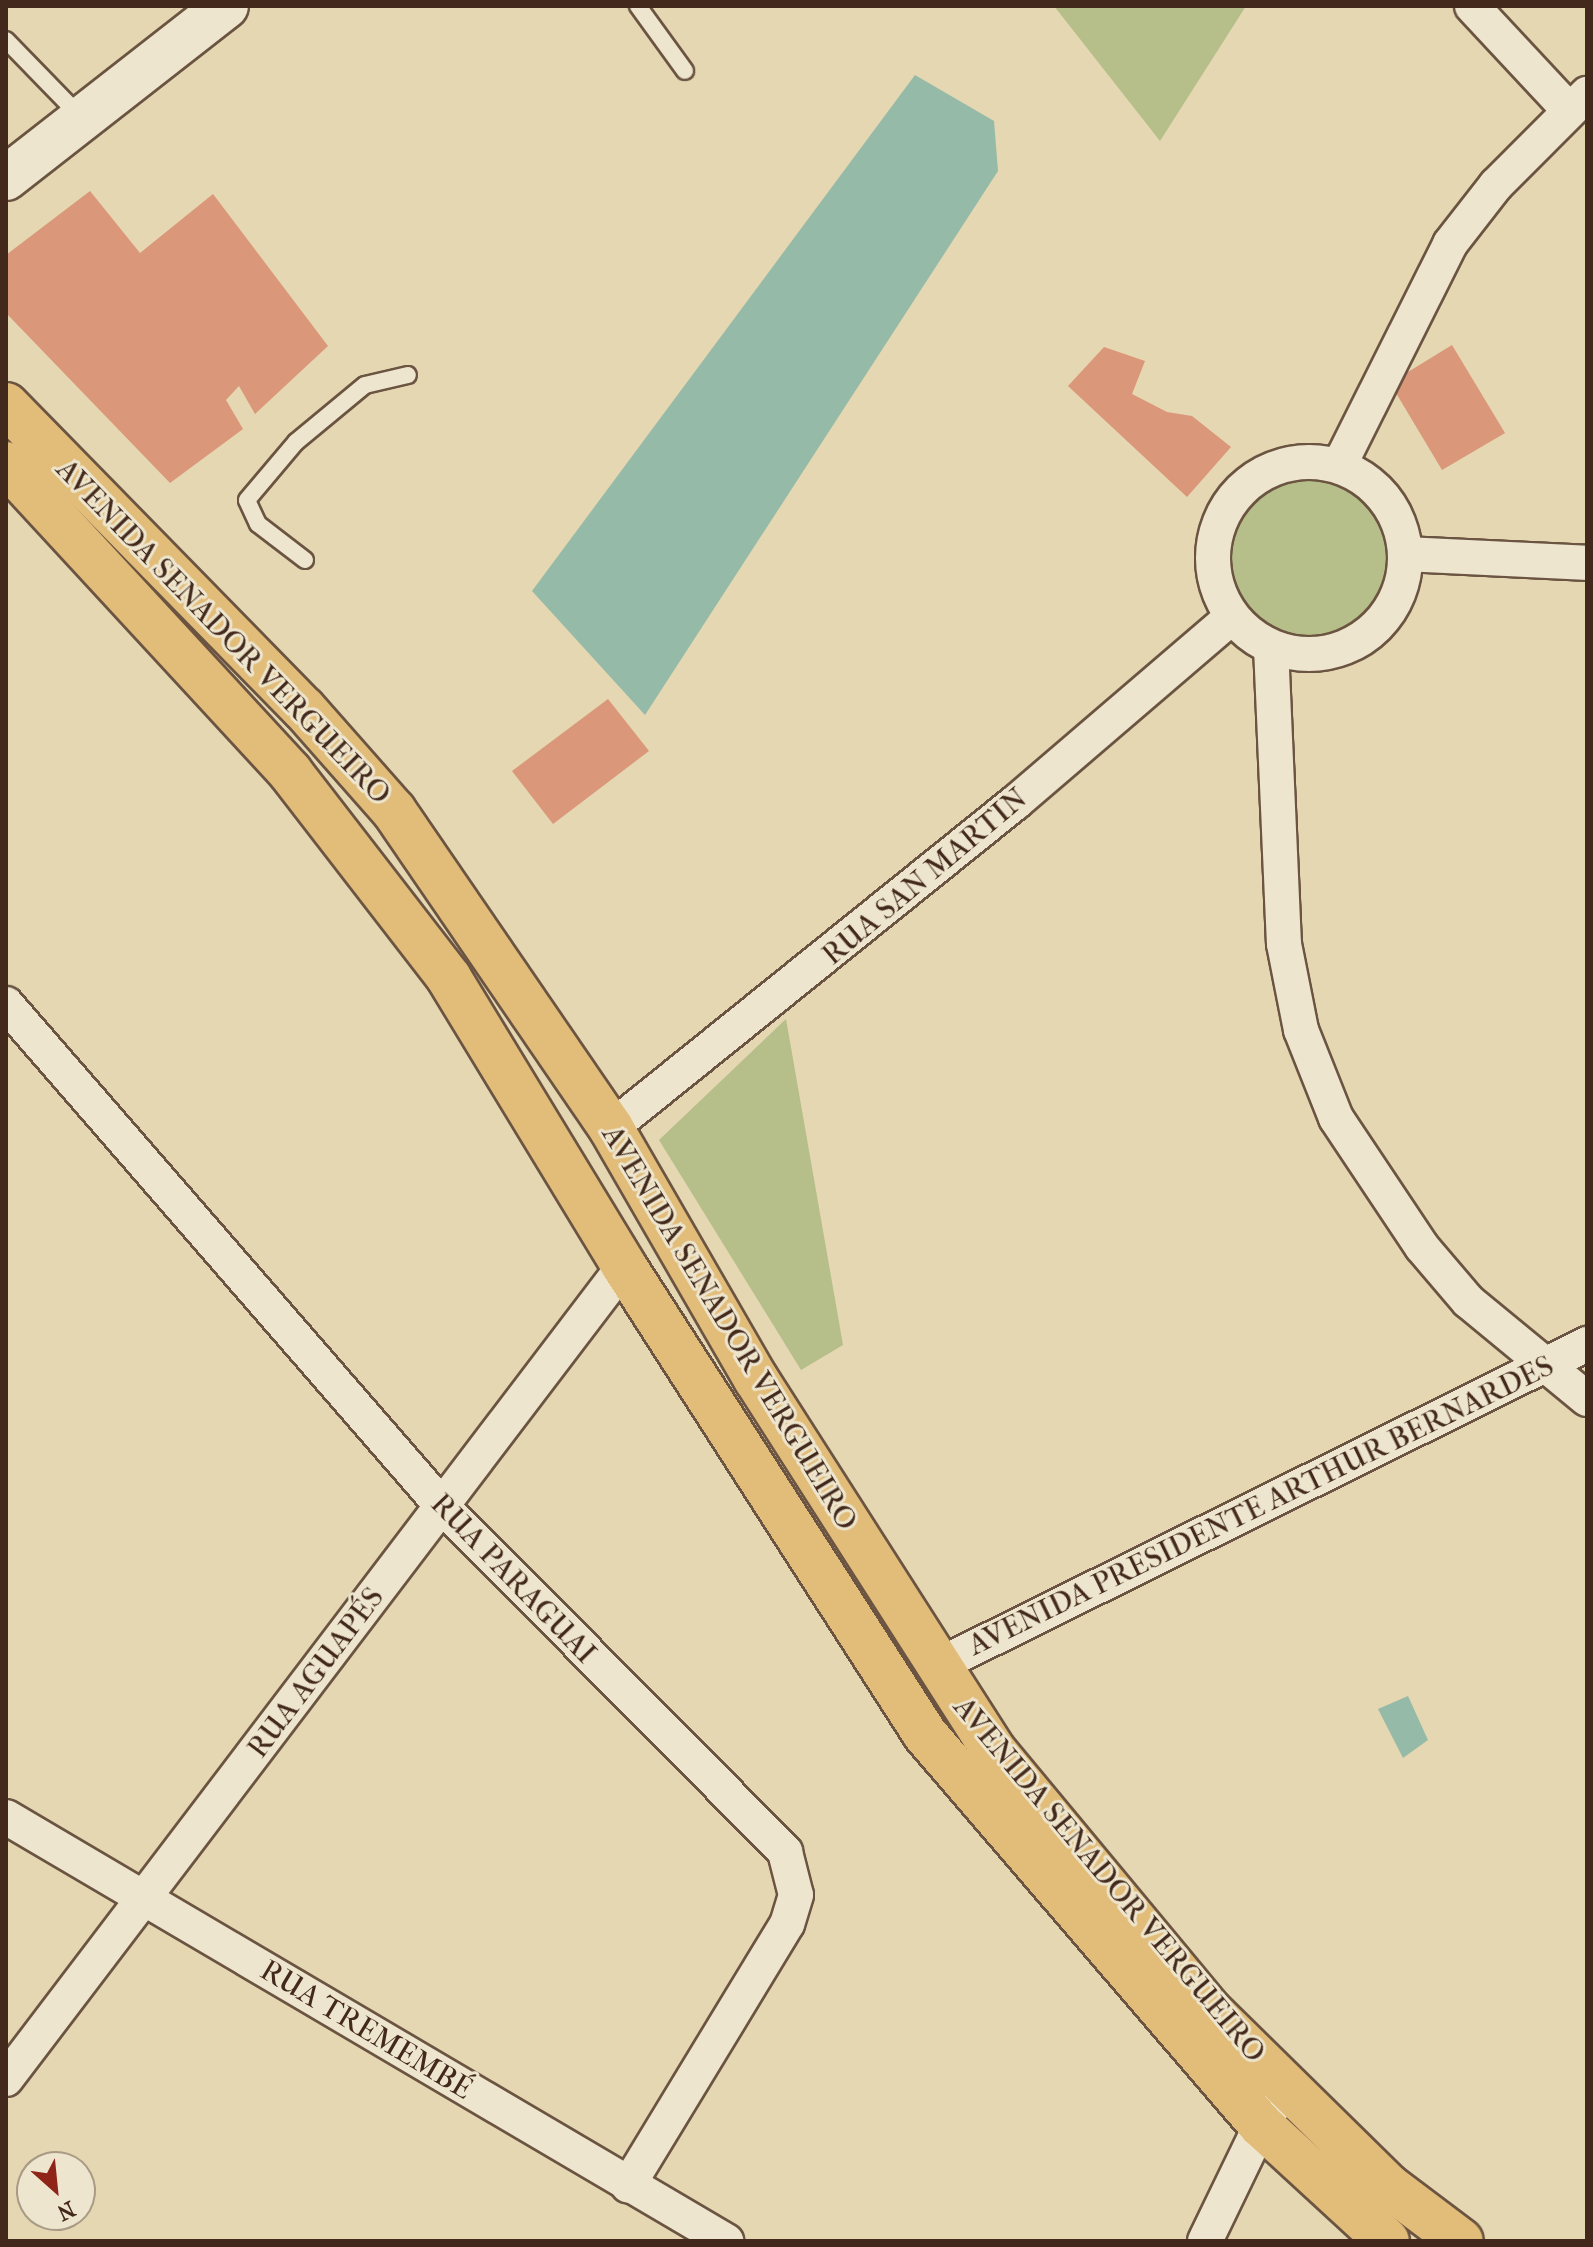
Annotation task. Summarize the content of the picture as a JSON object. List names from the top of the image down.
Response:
{
  "streets": {
    "main road": ["AVENIDA SENADOR VERGUEIRO"],
    "street": [
      "RUA SAN MARTIN",
      "AVENIDA PRESIDENTE ARTHUR BERNARDES",
      "RUA PARAGUAI",
      "RUA AGUAPÉS",
      "RUA TREMEMBÉ"
    ]
  },
  "crossings": [
    ["AVENIDA SENADOR VERGUEIRO", "RUA SAN MARTIN"],
    ["AVENIDA SENADOR VERGUEIRO", "AVENIDA PRESIDENTE ARTHUR BERNARDES"],
    ["AVENIDA SENADOR VERGUEIRO", "RUA AGUAPÉS"],
    ["RUA PARAGUAI", "RUA AGUAPÉS"],
    ["RUA PARAGUAI", "RUA TREMEMBÉ"],
    ["RUA AGUAPÉS", "RUA TREMEMBÉ"]
  ],
  "north": "bottom right"
}
